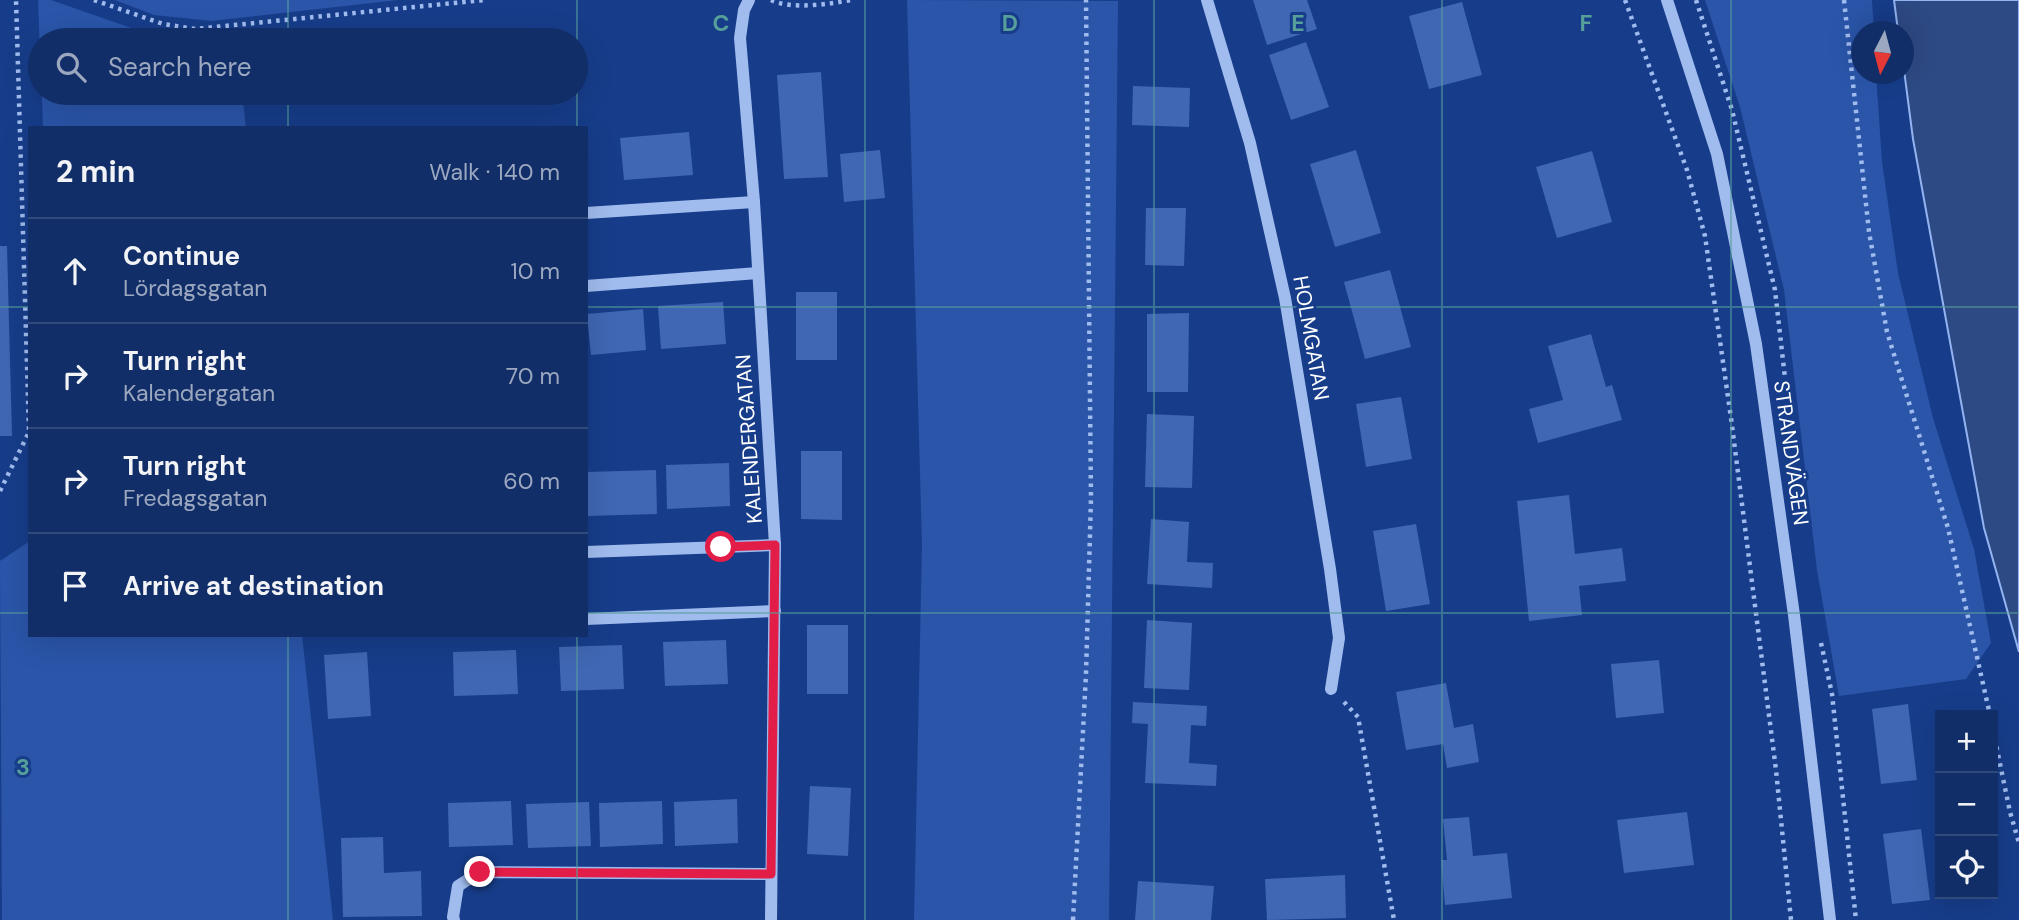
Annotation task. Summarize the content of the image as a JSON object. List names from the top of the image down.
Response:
{
  "streets": {
    "street": ["HOLMGATAN", "KALENDERGATAN", "STRANDVÄGEN"]
  },
  "north": "bottom",
  "page": {
    "search": "Search here",
    "heading": ["2 min", "Walk · 140 m"],
    "list": [
      ["Continue", "Lördagsgatan", "10 m"],
      ["Turn right", "Kalendergatan", "70 m"],
      ["Turn right", "Fredagsgatan", "60 m"],
      "Arrive at destination"
    ],
    "map_buttons": ["+", "−"]
  },
  "grid": {
    "columns": [
      "C",
      "D",
      "E",
      "F"
    ],
    "rows": ["3"]
  }
}
